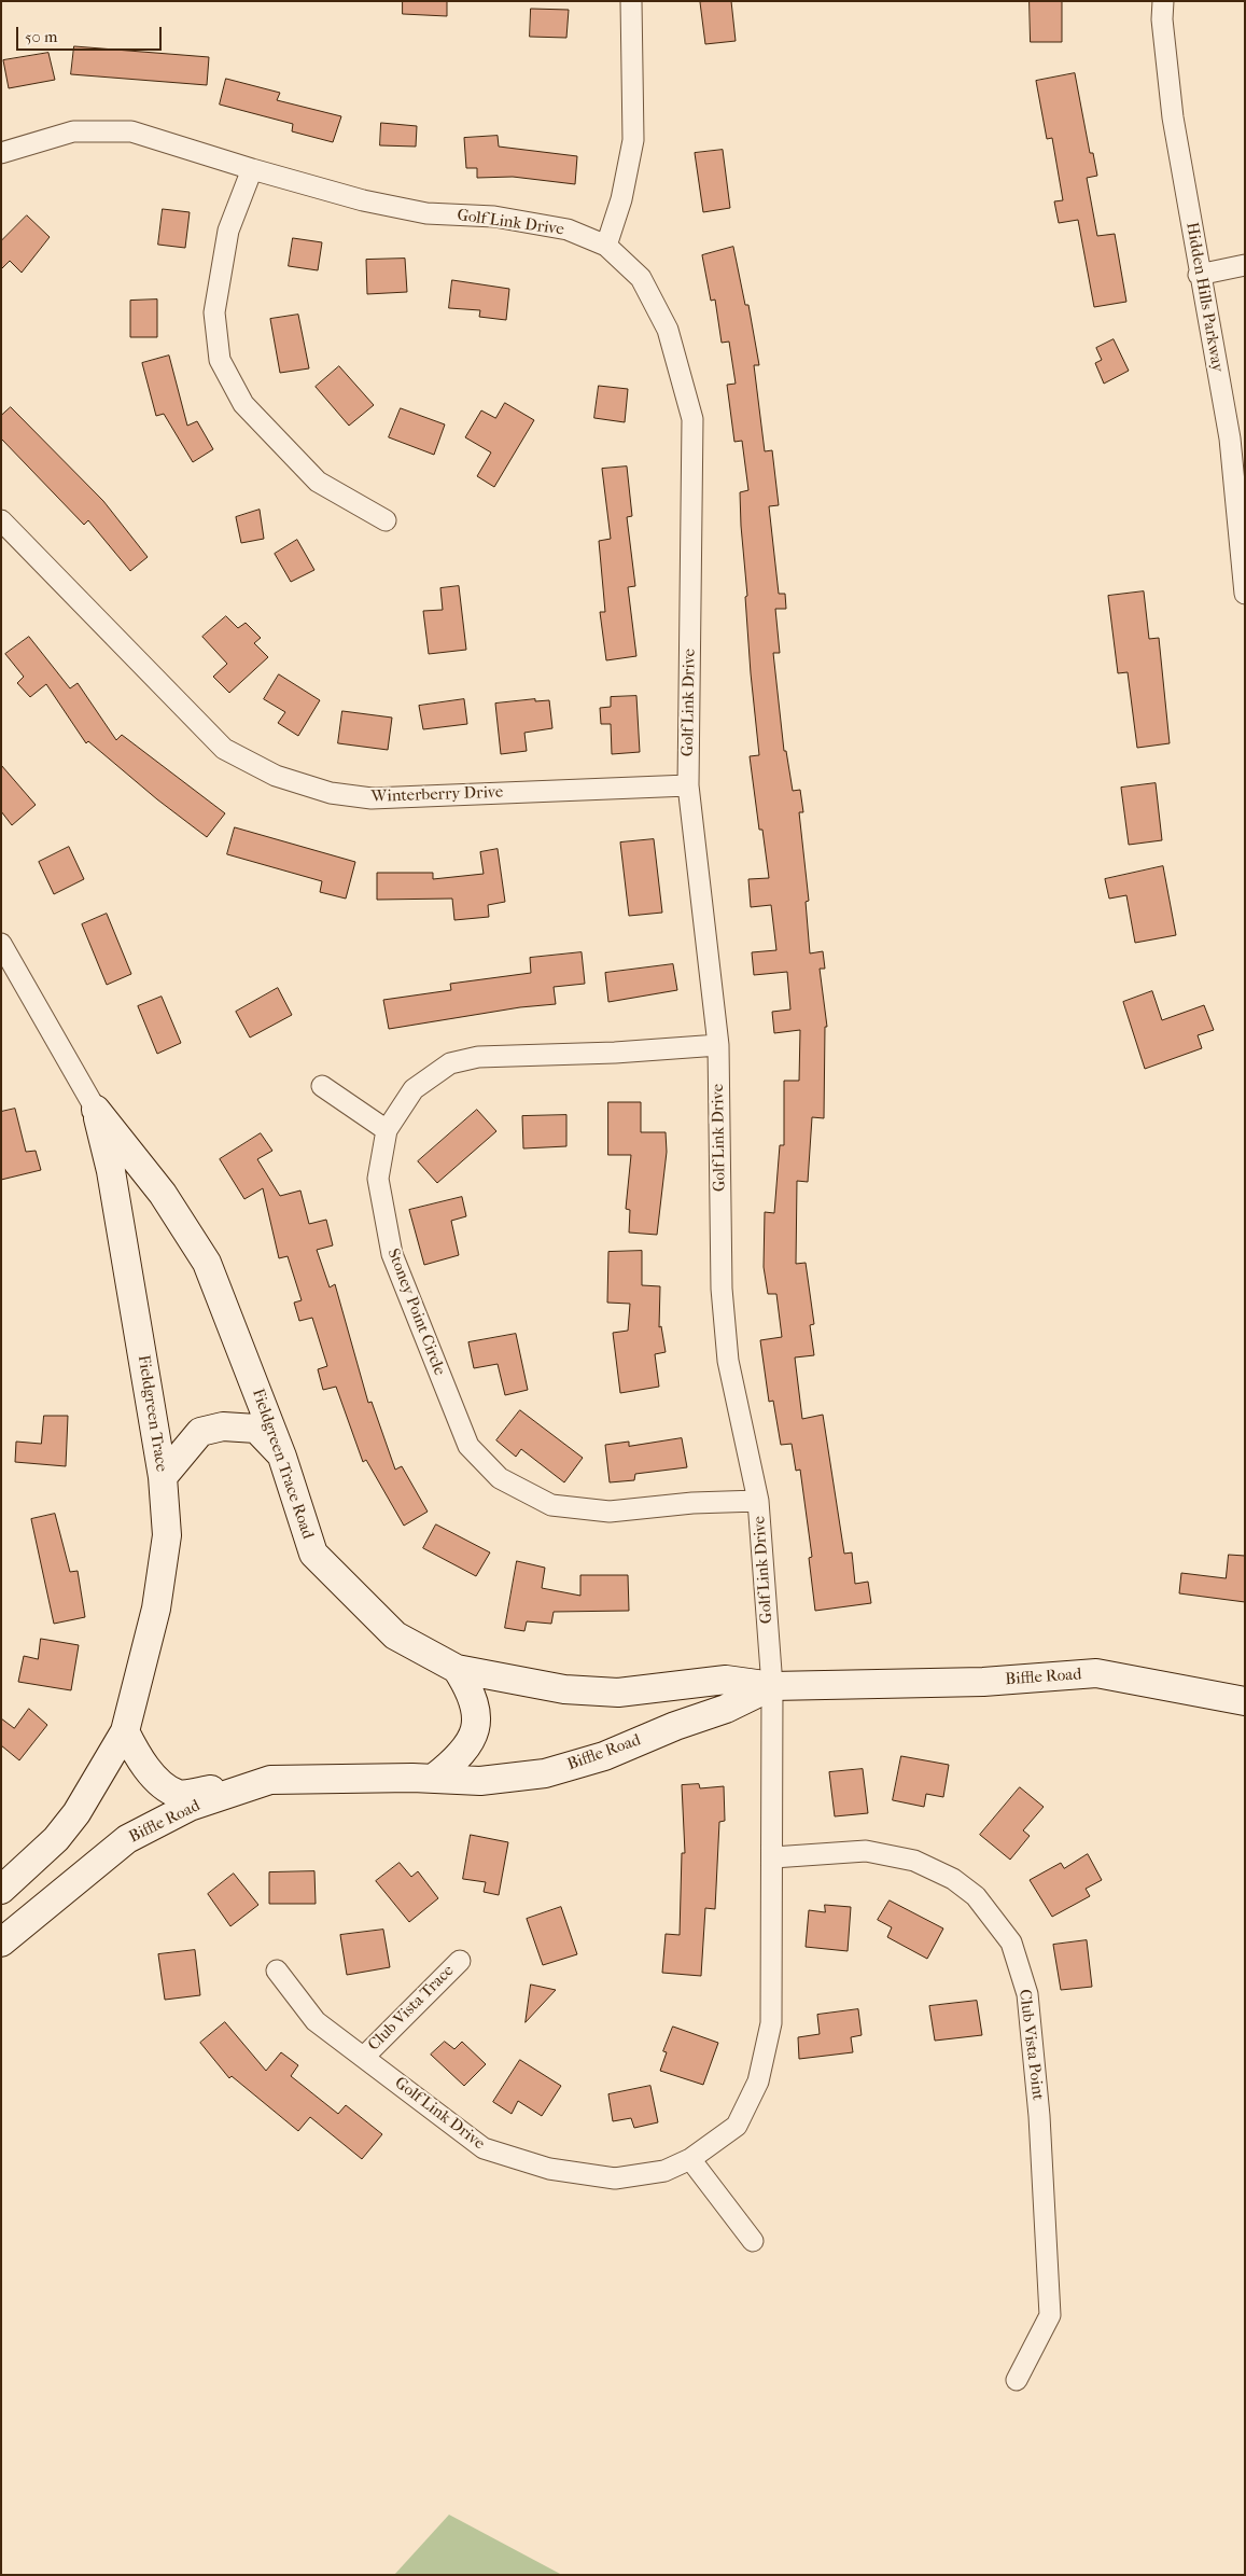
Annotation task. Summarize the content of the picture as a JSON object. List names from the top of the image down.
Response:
{
  "streets": {
    "street": [
      "Golf Link Drive",
      "Hidden Hills Parkway",
      "Winterberry Drive",
      "Stoney Point Circle",
      "Fieldgreen Trace",
      "Fieldgreen Trace Road",
      "Biffle Road",
      "Club Vista Trace",
      "Club Vista Point"
    ]
  },
  "crossings": [
    ["Golf Link Drive", "Winterberry Drive"],
    ["Golf Link Drive", "Stoney Point Circle"],
    ["Golf Link Drive", "Fieldgreen Trace Road"],
    ["Golf Link Drive", "Biffle Road"],
    ["Golf Link Drive", "Club Vista Trace"],
    ["Golf Link Drive", "Club Vista Point"],
    ["Fieldgreen Trace", "Fieldgreen Trace Road"],
    ["Fieldgreen Trace Road", "Biffle Road"]
  ],
  "scale_bar": "50 m"
}
